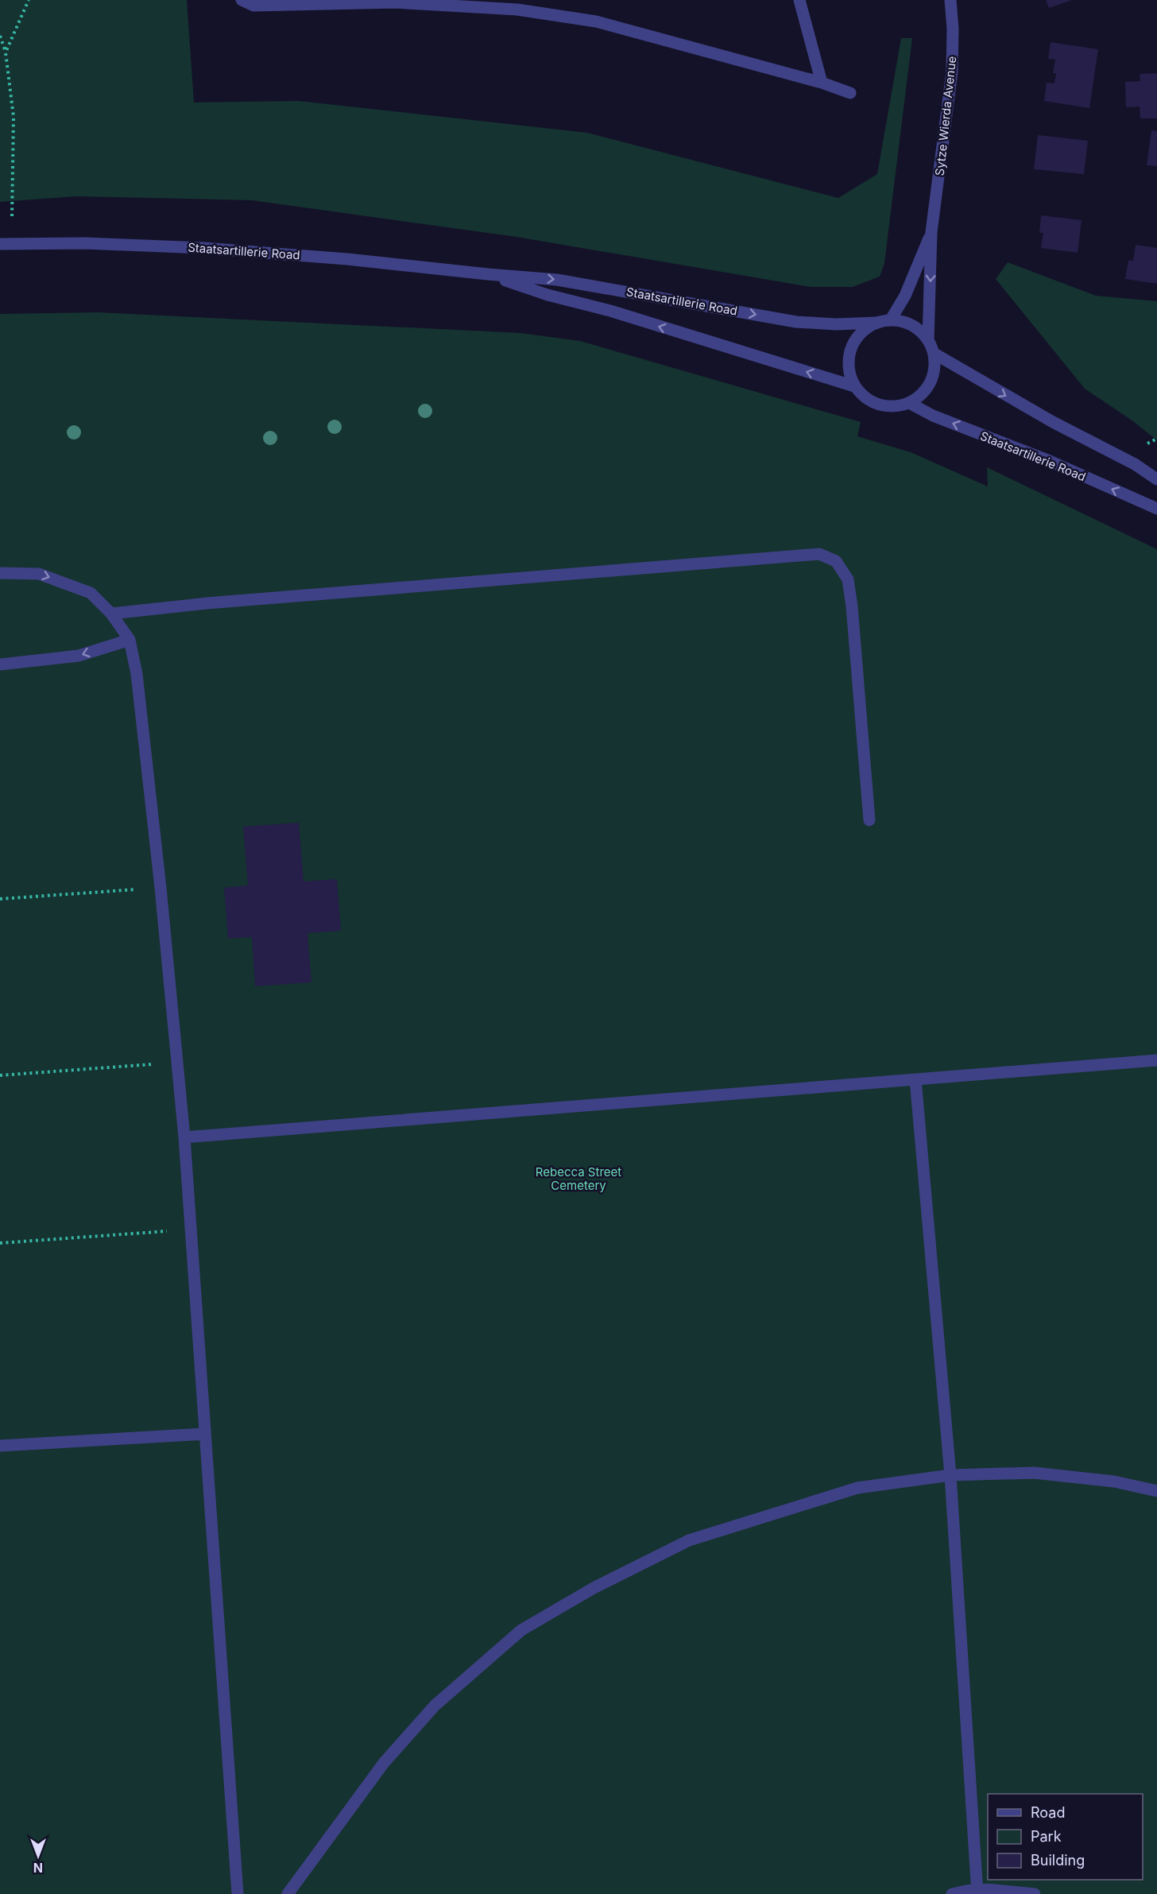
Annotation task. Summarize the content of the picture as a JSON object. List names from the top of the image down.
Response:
{
  "streets": {
    "street": ["Sytze Wierda Avenue", "Staatsartillerie Road"]
  },
  "crossings": [
    ["Sytze Wierda Avenue", "Staatsartillerie Road"]
  ],
  "parks": ["Rebecca Street Cemetery"],
  "legend": ["Road", "Park", "Building"],
  "north": "bottom"
}
